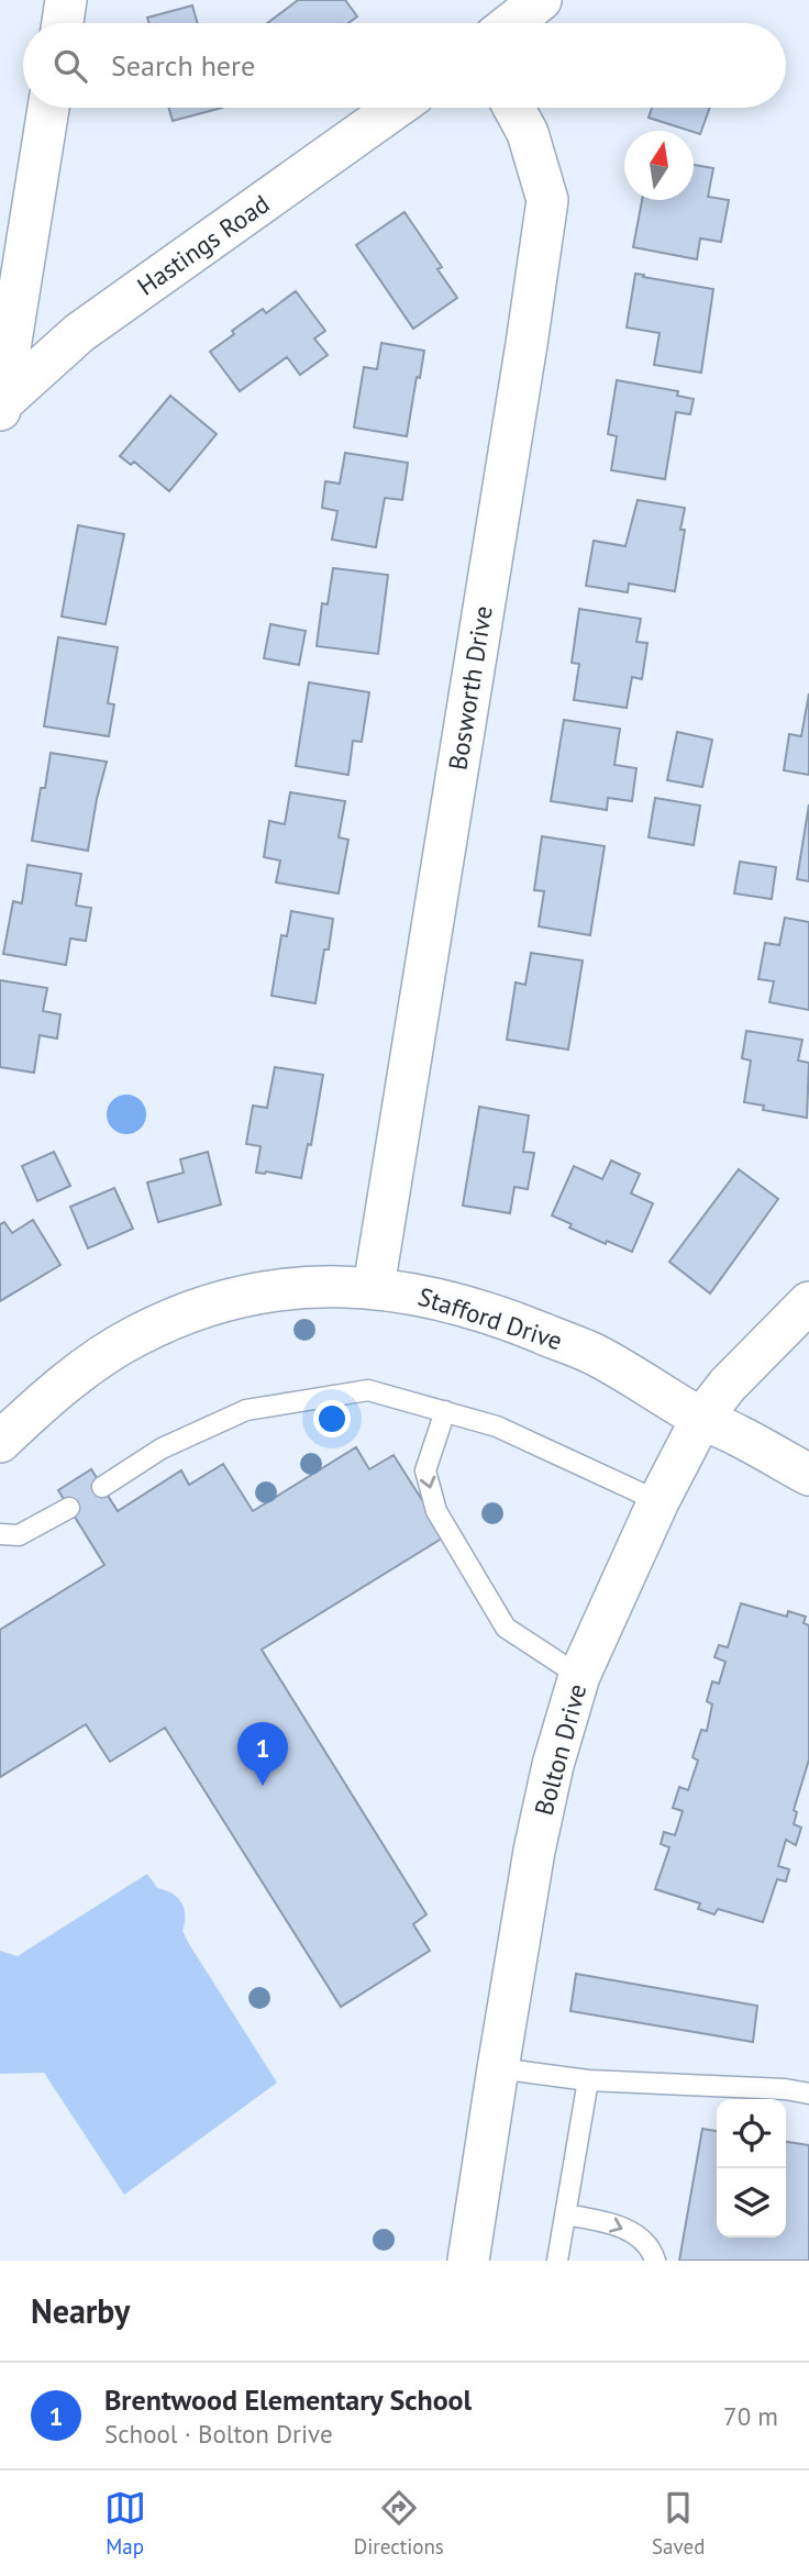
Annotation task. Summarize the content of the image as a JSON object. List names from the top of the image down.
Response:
{
  "streets": {
    "street": [
      "Hastings Road",
      "Bosworth Drive",
      "Stafford Drive",
      "Bolton Drive"
    ]
  },
  "crossings": [
    ["Bosworth Drive", "Stafford Drive"],
    ["Stafford Drive", "Bolton Drive"]
  ],
  "north": "top",
  "page": {
    "search": "Search here",
    "pins": "1",
    "heading": "Nearby",
    "list": [
      {
        "mark": "1",
        "name": "Brentwood Elementary School",
        "note": "School · Bolton Drive",
        "value": "70 m"
      }
    ],
    "nav": ["Map", "Directions", "Saved"]
  }
}
